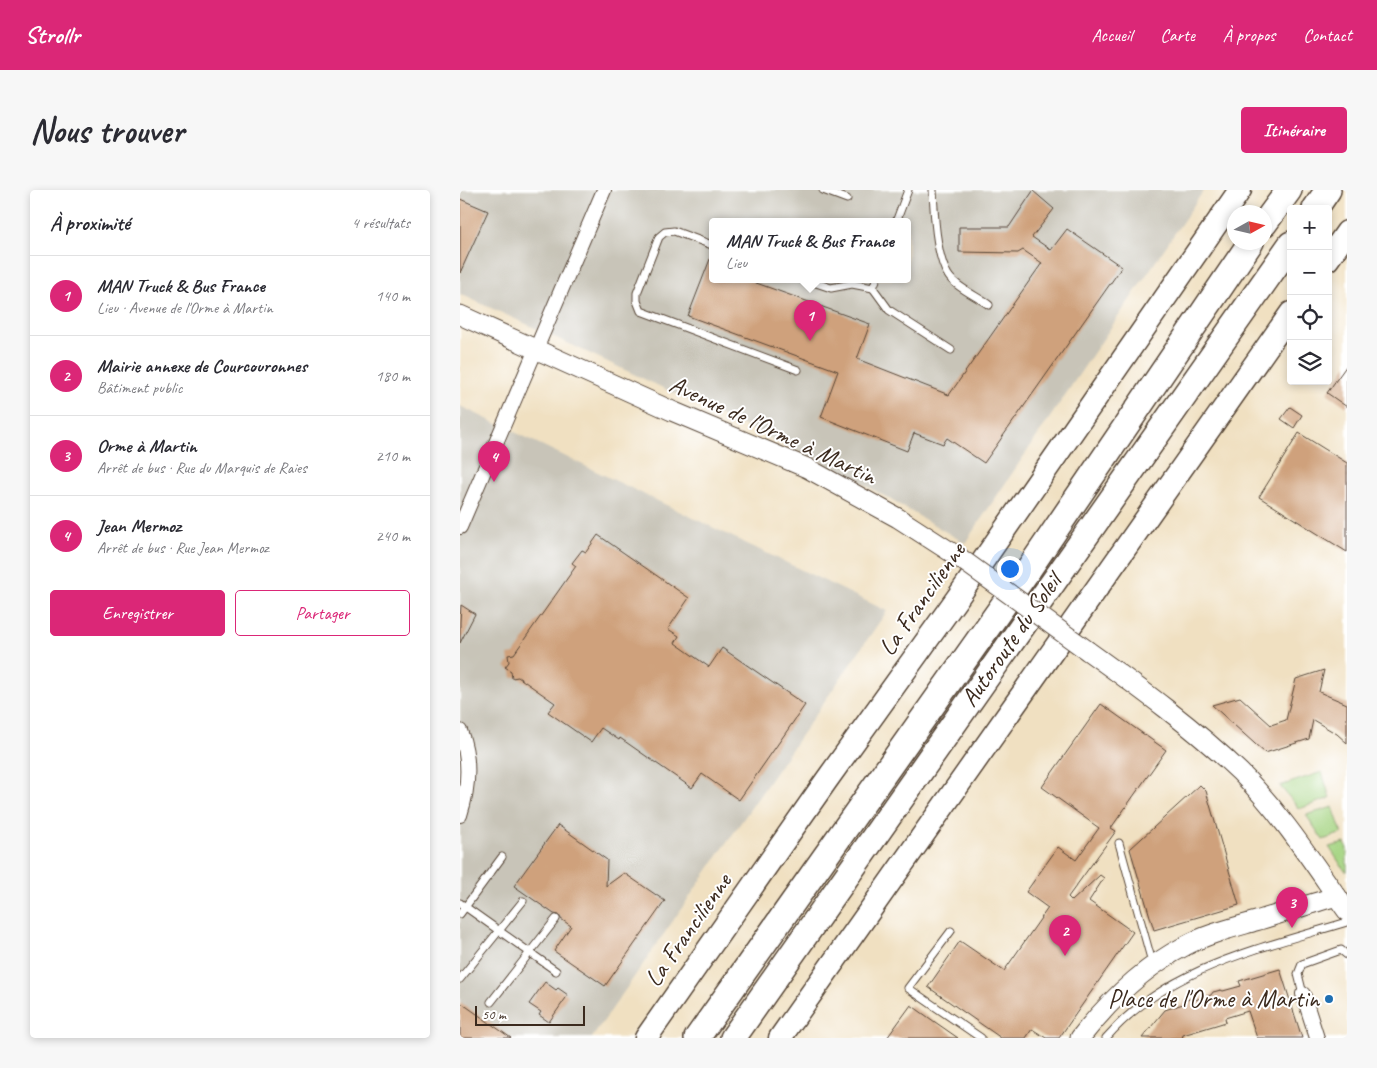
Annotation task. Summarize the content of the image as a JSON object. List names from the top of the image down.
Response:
{
  "streets": {
    "highway": ["La Francilienne", "Autoroute du Soleil"],
    "main road": ["Avenue de l'Orme à Martin"]
  },
  "places": ["Place de l'Orme à Martin"],
  "scale_bar": "50 m",
  "north": "right",
  "page": {
    "header": "Strollr",
    "nav": [
      "Accueil",
      "Carte",
      "À propos",
      "Contact"
    ],
    "buttons": [
      "Itinéraire",
      ["Enregistrer", "Partager"]
    ],
    "title": "Nous trouver",
    "heading": ["À proximité", "4 résultats"],
    "map_buttons": ["+", "−"],
    "popup": ["MAN Truck & Bus France", "Lieu"],
    "list": [
      {
        "mark": "1",
        "name": "MAN Truck & Bus France",
        "note": "Lieu · Avenue de l'Orme à Martin",
        "value": "140 m"
      },
      {
        "mark": "2",
        "name": "Mairie annexe de Courcouronnes",
        "note": "Bâtiment public",
        "value": "180 m"
      },
      {
        "mark": "3",
        "name": "Orme à Martin",
        "note": "Arrêt de bus · Rue du Marquis de Raies",
        "value": "210 m"
      },
      {
        "mark": "4",
        "name": "Jean Mermoz",
        "note": "Arrêt de bus · Rue Jean Mermoz",
        "value": "240 m"
      }
    ],
    "pins": [
      "1",
      "4",
      "3",
      "2"
    ],
    "scale": "50 m"
  }
}
